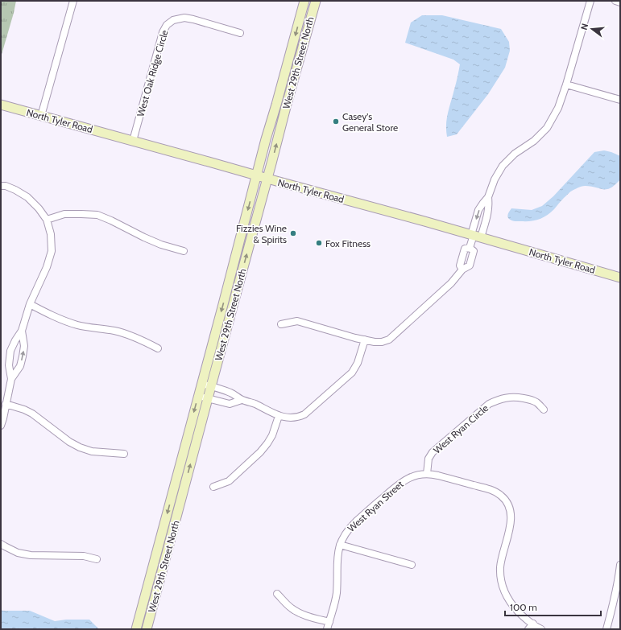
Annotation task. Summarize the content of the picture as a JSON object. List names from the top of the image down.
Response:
{
  "streets": {
    "main road": ["West 29th Street North", "North Tyler Road"],
    "street": ["West Oak Ridge Circle", "West Ryan Circle", "West Ryan Street"]
  },
  "crossings": [
    ["West 29th Street North", "North Tyler Road"],
    ["West Oak Ridge Circle", "North Tyler Road"],
    ["West Ryan Circle", "West Ryan Street"]
  ],
  "places": ["Casey's General Store", "Fizzies Wine & Spirits", "Fox Fitness"],
  "scale_bar": "100 m",
  "north": "left"
}
